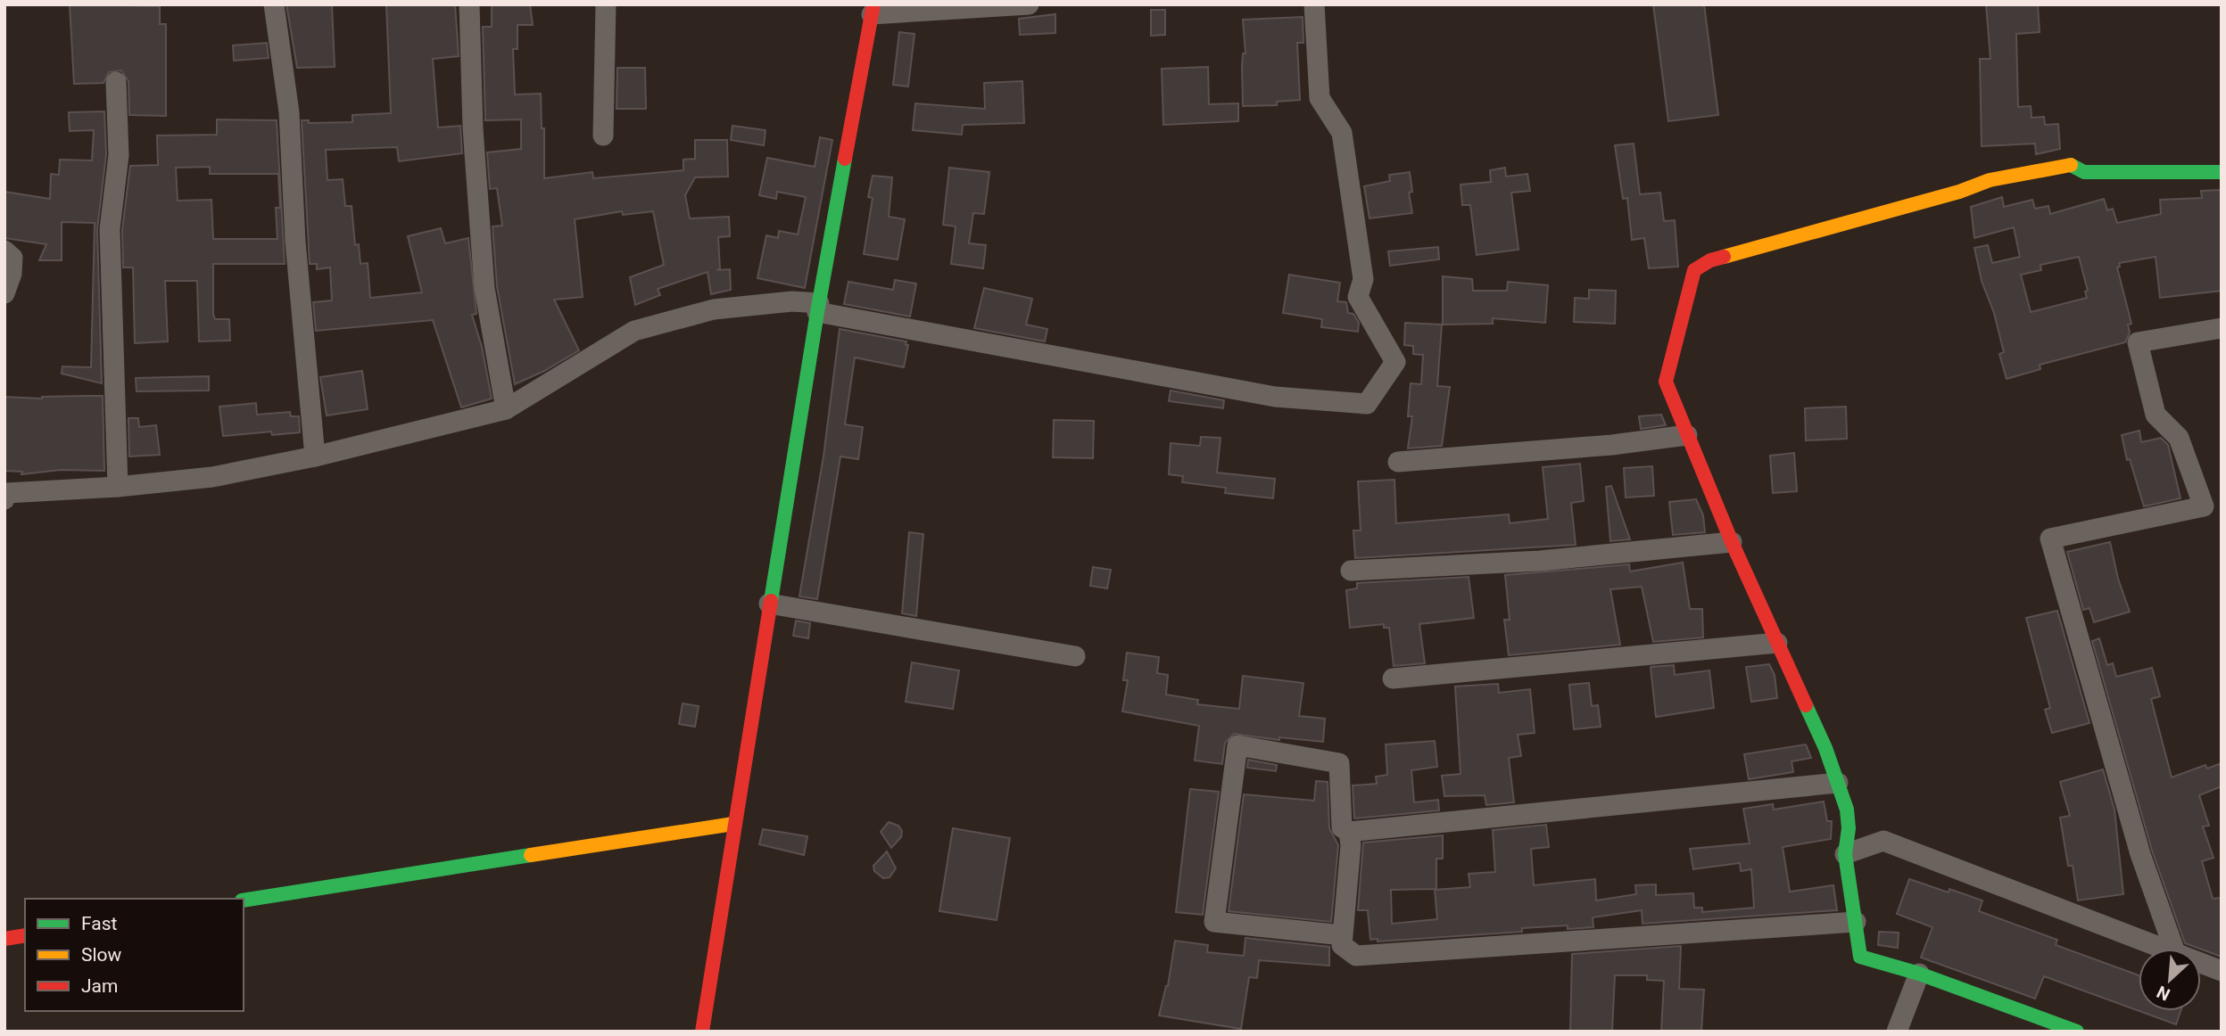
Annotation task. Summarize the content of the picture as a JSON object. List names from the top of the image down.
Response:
{
  "legend": ["Fast", "Slow", "Jam"],
  "north": "bottom left"
}
